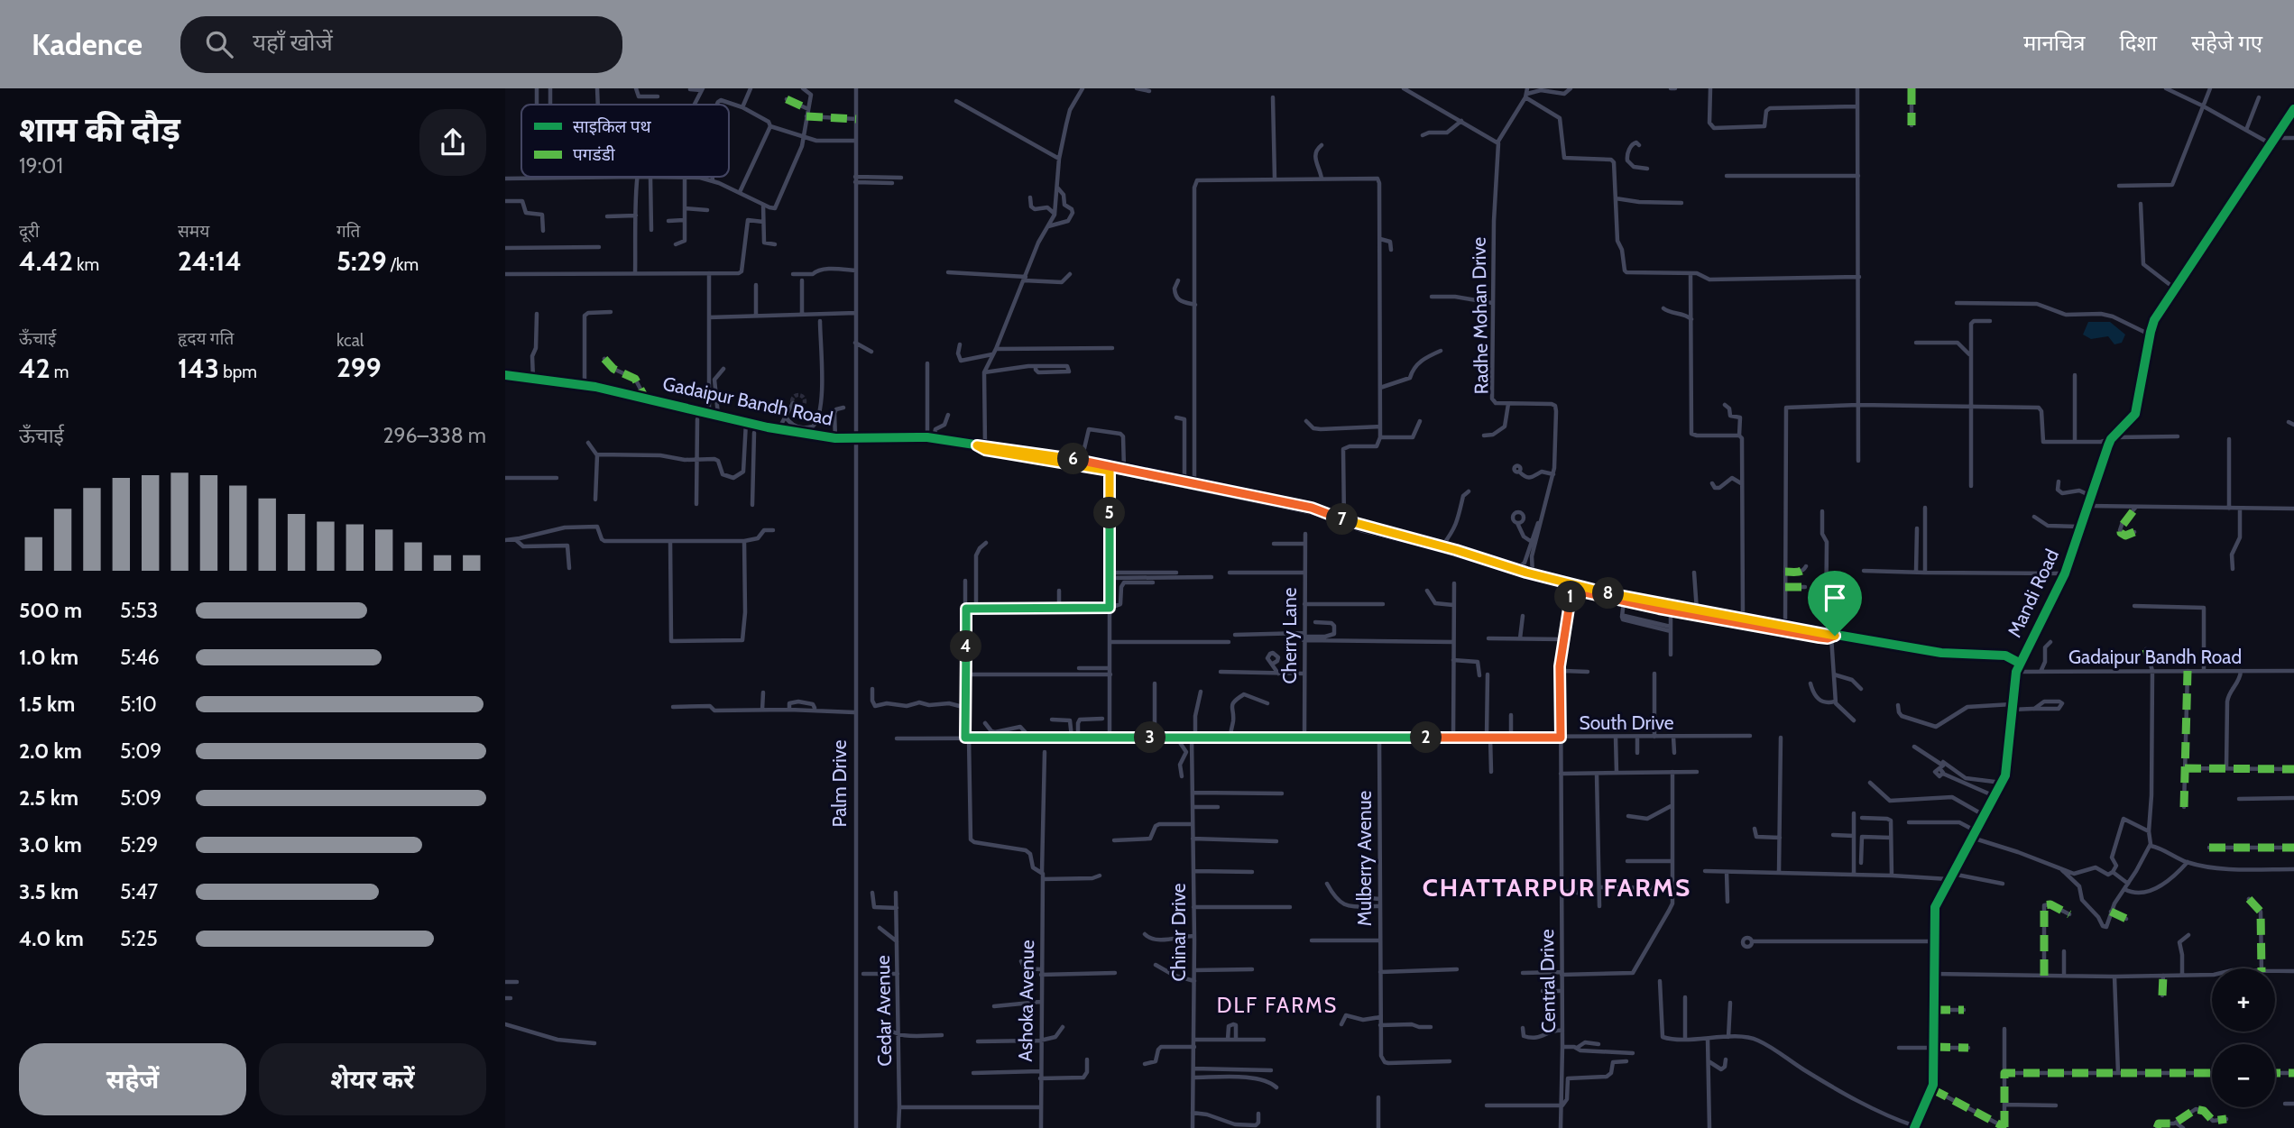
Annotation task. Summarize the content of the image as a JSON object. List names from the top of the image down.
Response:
{
  "streets": {
    "street": [
      "Radhe Mohan Drive",
      "Gadaipur Bandh Road",
      "Mandi Road",
      "Cherry Lane",
      "South Drive",
      "Palm Drive",
      "Mulberry Avenue",
      "Chinar Drive",
      "Central Drive",
      "Ashoka Avenue",
      "Cedar Avenue"
    ]
  },
  "crossings": [
    ["Radhe Mohan Drive", "Gadaipur Bandh Road"],
    ["Gadaipur Bandh Road", "Mandi Road"],
    ["Gadaipur Bandh Road", "Palm Drive"],
    ["Cherry Lane", "South Drive"],
    ["South Drive", "Mulberry Avenue"],
    ["South Drive", "Chinar Drive"],
    ["South Drive", "Central Drive"]
  ],
  "districts": ["CHATTARPUR FARMS", "DLF FARMS"],
  "legend": ["साइकिल पथ", "पगडंडी"],
  "page": {
    "header": "Kadence",
    "search": "यहाँ खोजें",
    "nav": ["मानचित्र", "दिशा", "सहेजे गए"],
    "heading": ["शाम की दौड़", "19:01"],
    "stats": [
      ["दूरी", "4.42 km"],
      ["समय", "24:14"],
      ["गति", "5:29 /km"],
      ["ऊँचाई", "42 m"],
      ["हृदय गति", "143 bpm"],
      ["kcal", "299"]
    ],
    "chart": ["ऊँचाई", "296–338 m"],
    "pins": [
      "6",
      "5",
      "7",
      "8",
      "1",
      "4",
      "2",
      "3"
    ],
    "list": [
      {
        "name": "500 m",
        "note": "5:53"
      },
      {
        "name": "1.0 km",
        "note": "5:46"
      },
      {
        "name": "1.5 km",
        "note": "5:10"
      },
      {
        "name": "2.0 km",
        "note": "5:09"
      },
      {
        "name": "2.5 km",
        "note": "5:09"
      },
      {
        "name": "3.0 km",
        "note": "5:29"
      },
      {
        "name": "3.5 km",
        "note": "5:47"
      },
      {
        "name": "4.0 km",
        "note": "5:25"
      }
    ],
    "map_buttons": ["+", "−"],
    "buttons": ["सहेजें", "शेयर करें"]
  }
}
